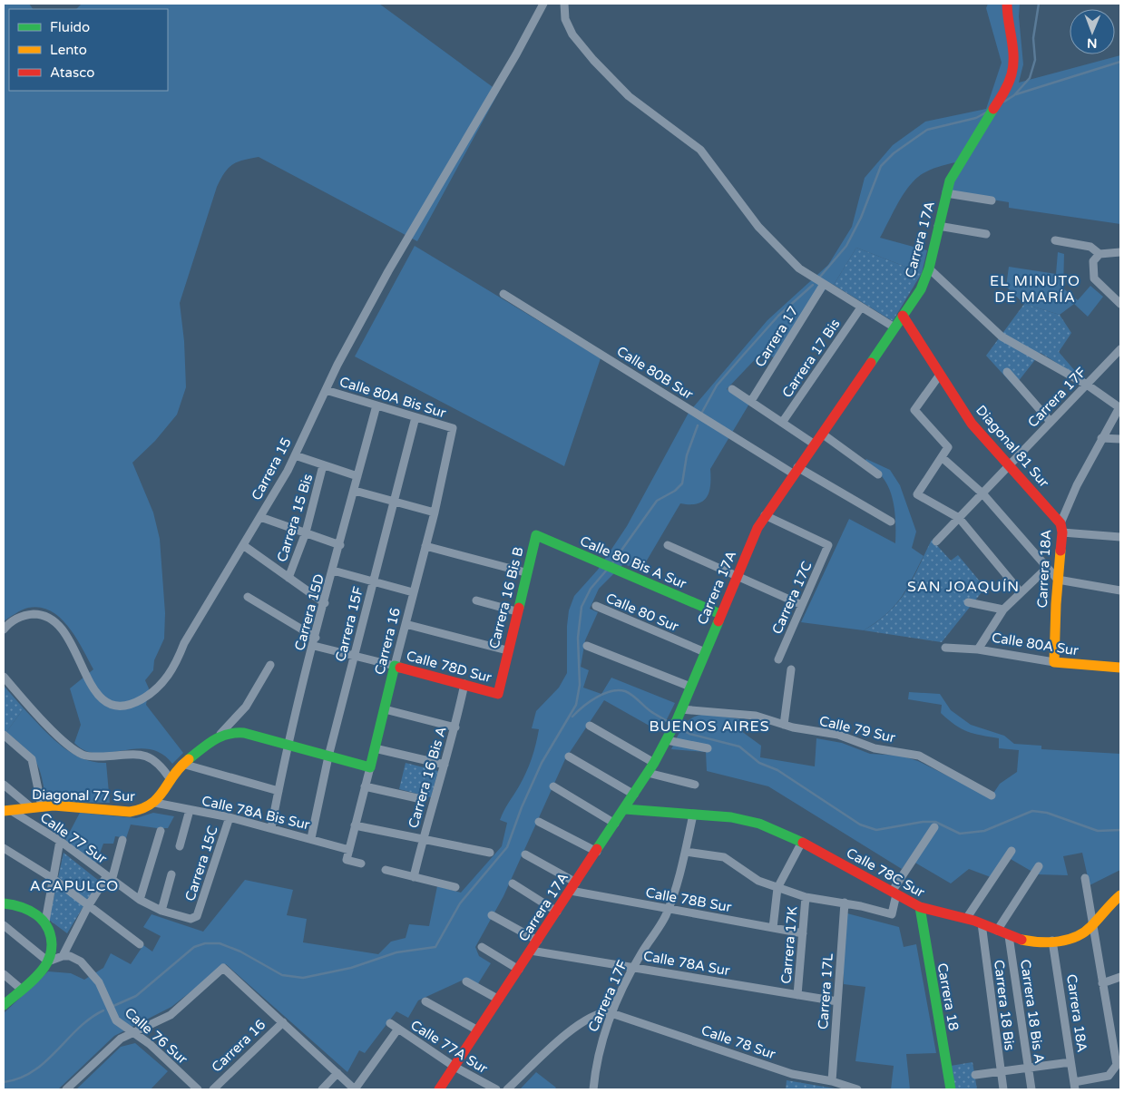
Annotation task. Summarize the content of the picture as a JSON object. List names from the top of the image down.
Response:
{
  "streets": {
    "street": [
      "Carrera 17A",
      "Carrera 17",
      "Carrera 17 Bis",
      "Calle 80B Sur",
      "Calle 80A Bis Sur",
      "Carrera 17F",
      "Diagonal 81 Sur",
      "Carrera 15",
      "Carrera 15 Bis",
      "Calle 80 Bis A Sur",
      "Carrera 18A",
      "Carrera 16 Bis B",
      "Carrera 17C",
      "Carrera 15D",
      "Calle 80 Sur",
      "Carrera 15F",
      "Carrera 16",
      "Calle 80A Sur",
      "Calle 78D Sur",
      "Calle 79 Sur",
      "Carrera 16 Bis A",
      "Diagonal 77 Sur",
      "Calle 78A Bis Sur",
      "Calle 77 Sur",
      "Carrera 15C",
      "Calle 78C Sur",
      "Calle 78B Sur",
      "Carrera 17K",
      "Calle 78A Sur",
      "Carrera 17L",
      "Carrera 18",
      "Carrera 18 Bis",
      "Carrera 18 Bis A",
      "Calle 76 Sur",
      "Calle 78 Sur",
      "Calle 77A Sur"
    ]
  },
  "crossings": [
    ["Carrera 17A", "Calle 80B Sur"],
    ["Carrera 17A", "Diagonal 81 Sur"],
    ["Carrera 17A", "Calle 80 Bis A Sur"],
    ["Carrera 17A", "Carrera 17C"],
    ["Carrera 17A", "Calle 80 Sur"],
    ["Carrera 17A", "Calle 79 Sur"],
    ["Carrera 17A", "Calle 78C Sur"],
    ["Carrera 17A", "Calle 78B Sur"],
    ["Carrera 17A", "Calle 78A Sur"],
    ["Carrera 17A", "Calle 77A Sur"],
    ["Calle 80A Bis Sur", "Carrera 15"],
    ["Calle 80A Bis Sur", "Carrera 15D"],
    ["Calle 80A Bis Sur", "Carrera 15F"],
    ["Calle 80A Bis Sur", "Carrera 16"],
    ["Carrera 17F", "Diagonal 81 Sur"],
    ["Carrera 17F", "Calle 78C Sur"],
    ["Carrera 17F", "Calle 78B Sur"],
    ["Carrera 17F", "Calle 78A Sur"],
    ["Carrera 17F", "Calle 78 Sur"],
    ["Diagonal 81 Sur", "Carrera 18A"],
    ["Calle 80 Bis A Sur", "Carrera 16 Bis B"],
    ["Carrera 18A", "Calle 80A Sur"],
    ["Carrera 18A", "Calle 78C Sur"],
    ["Carrera 16 Bis B", "Calle 78D Sur"],
    ["Carrera 15D", "Calle 78D Sur"],
    ["Carrera 15D", "Calle 78A Bis Sur"],
    ["Carrera 15F", "Calle 78D Sur"],
    ["Carrera 15F", "Calle 78A Bis Sur"],
    ["Carrera 16", "Calle 78D Sur"],
    ["Carrera 16", "Calle 78A Bis Sur"],
    ["Calle 78D Sur", "Carrera 16 Bis A"],
    ["Diagonal 77 Sur", "Calle 78A Bis Sur"],
    ["Diagonal 77 Sur", "Calle 77 Sur"],
    ["Calle 78A Bis Sur", "Carrera 15C"],
    ["Calle 77 Sur", "Carrera 15C"],
    ["Calle 78C Sur", "Carrera 18"],
    ["Calle 78C Sur", "Carrera 18 Bis"],
    ["Calle 78C Sur", "Carrera 18 Bis A"],
    ["Calle 78B Sur", "Carrera 17K"],
    ["Carrera 17K", "Calle 78A Sur"],
    ["Calle 78A Sur", "Carrera 17L"],
    ["Carrera 17L", "Calle 78 Sur"]
  ],
  "districts": [
    "EL MINUTO DE MARÍA",
    "SAN JOAQUÍN",
    "BUENOS AIRES",
    "ACAPULCO"
  ],
  "legend": ["Fluido", "Lento", "Atasco"],
  "north": "bottom"
}
